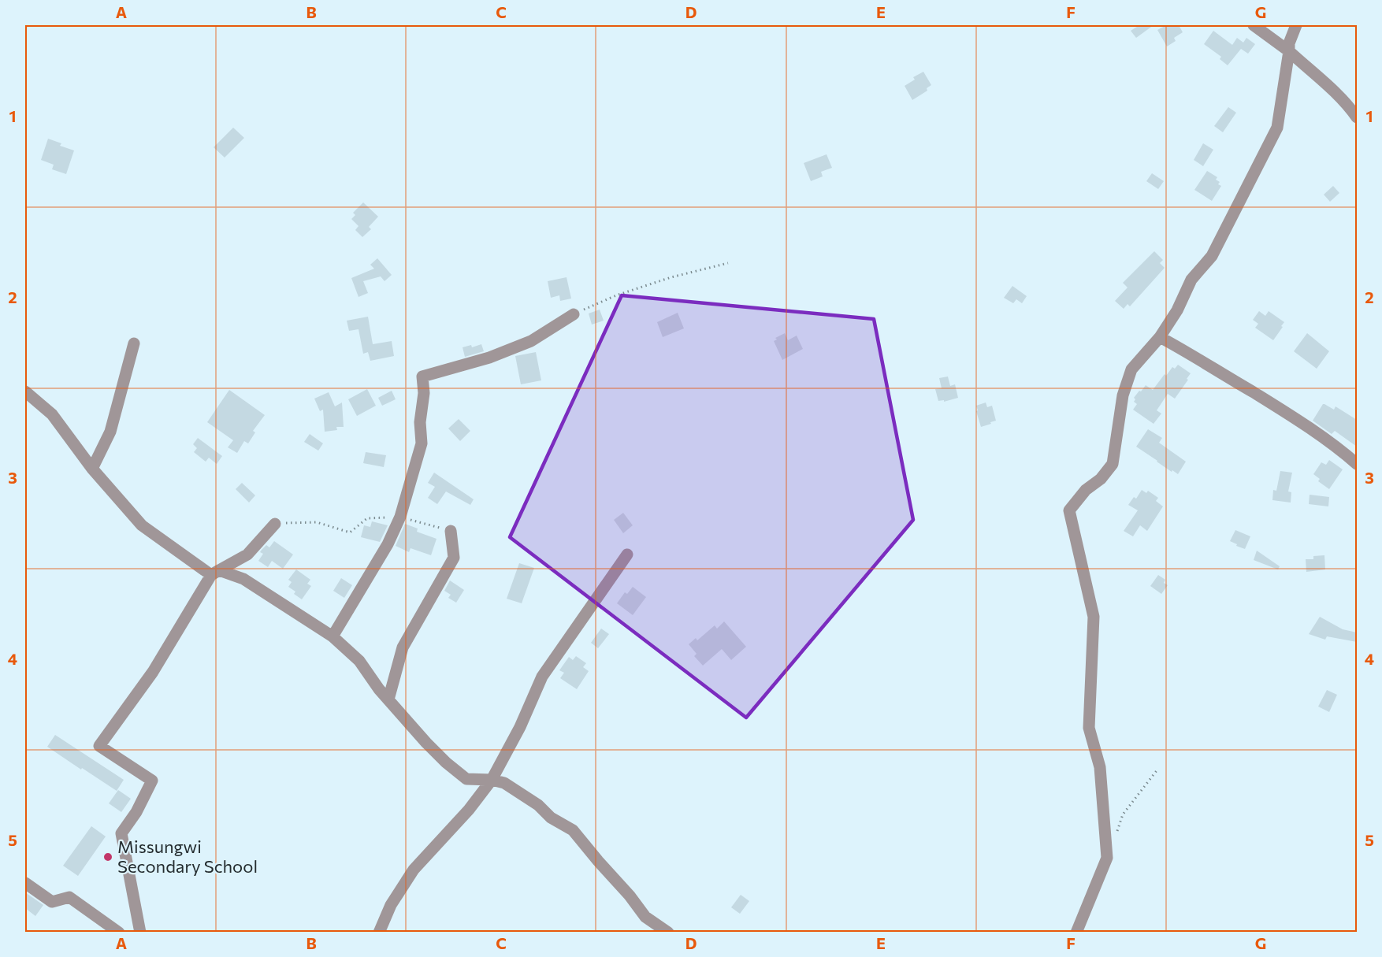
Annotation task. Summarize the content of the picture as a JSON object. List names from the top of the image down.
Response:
{
  "places": ["Missungwi Secondary School"],
  "grid": {
    "columns": [
      "A",
      "B",
      "C",
      "D",
      "E",
      "F",
      "G"
    ],
    "rows": [
      "1",
      "2",
      "3",
      "4",
      "5"
    ]
  }
}
